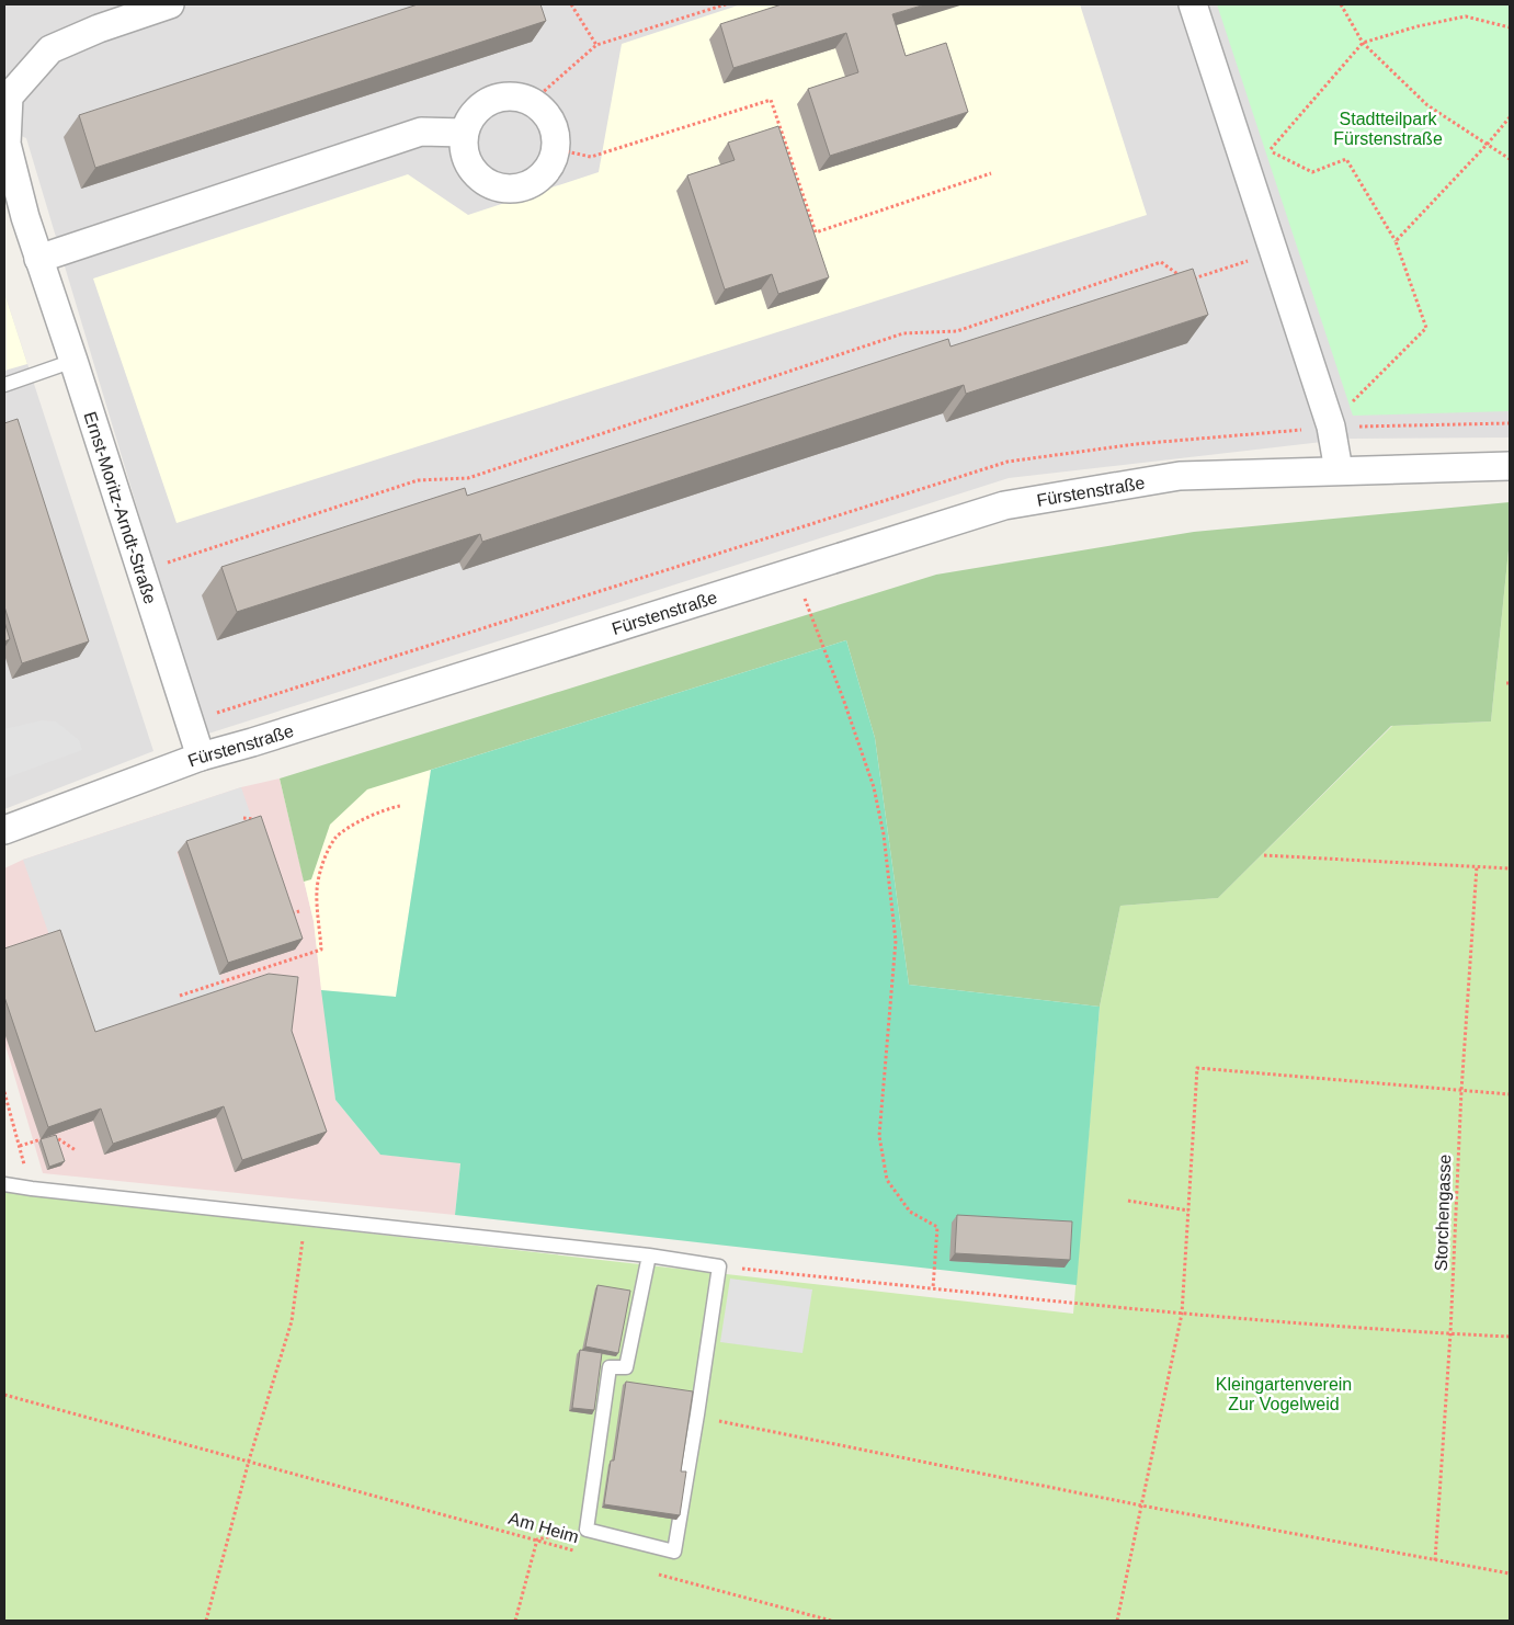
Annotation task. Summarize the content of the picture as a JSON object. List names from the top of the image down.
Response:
{
  "streets": {
    "street": ["Fürstenstraße", "Ernst-Moritz-Arndt-Straße"],
    "path": ["Storchengasse", "Am Heim"]
  },
  "crossings": [
    ["Fürstenstraße", "Ernst-Moritz-Arndt-Straße"]
  ],
  "parks": ["Stadtteilpark Fürstenstraße", "Kleingartenverein Zur Vogelweid"]
}
